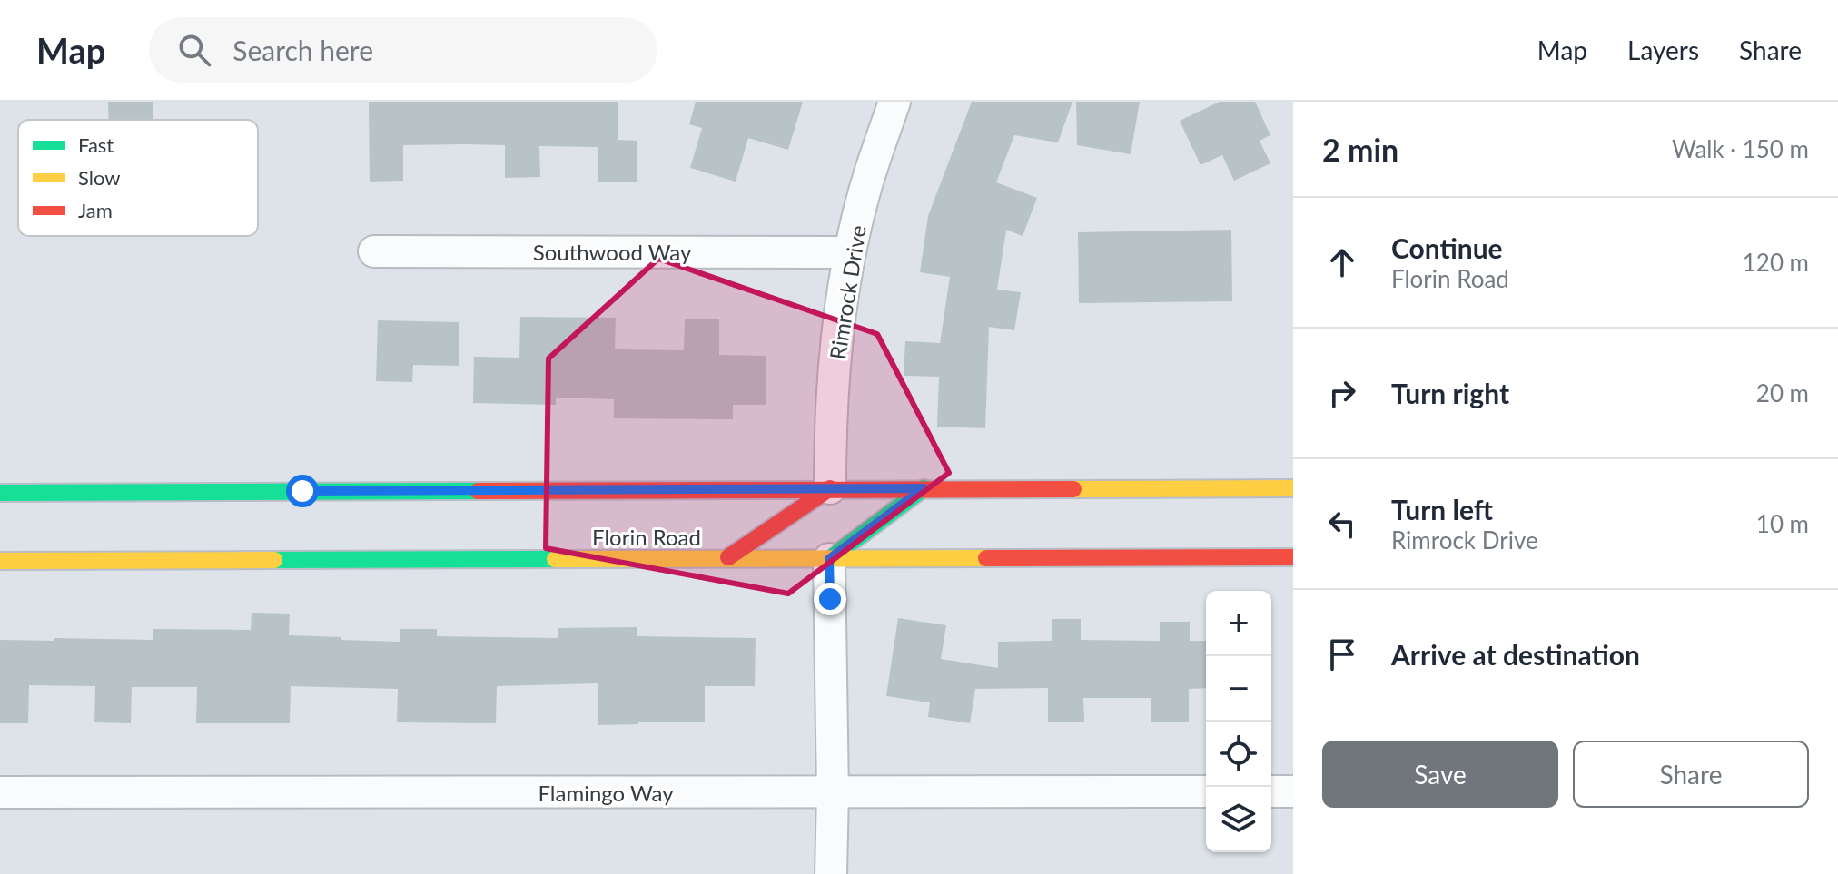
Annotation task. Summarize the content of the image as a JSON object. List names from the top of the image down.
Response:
{
  "streets": {
    "main road": ["Florin Road"],
    "street": ["Southwood Way", "Rimrock Drive", "Flamingo Way"]
  },
  "crossings": [
    ["Southwood Way", "Rimrock Drive"]
  ],
  "legend": ["Fast", "Slow", "Jam"],
  "page": {
    "header": "Map",
    "search": "Search here",
    "nav": ["Map", "Layers", "Share"],
    "heading": ["2 min", "Walk · 150 m"],
    "list": [
      ["Continue", "Florin Road", "120 m"],
      ["Turn right", "20 m"],
      ["Turn left", "Rimrock Drive", "10 m"],
      "Arrive at destination"
    ],
    "map_buttons": ["+", "−"],
    "buttons": ["Save", "Share"]
  }
}
